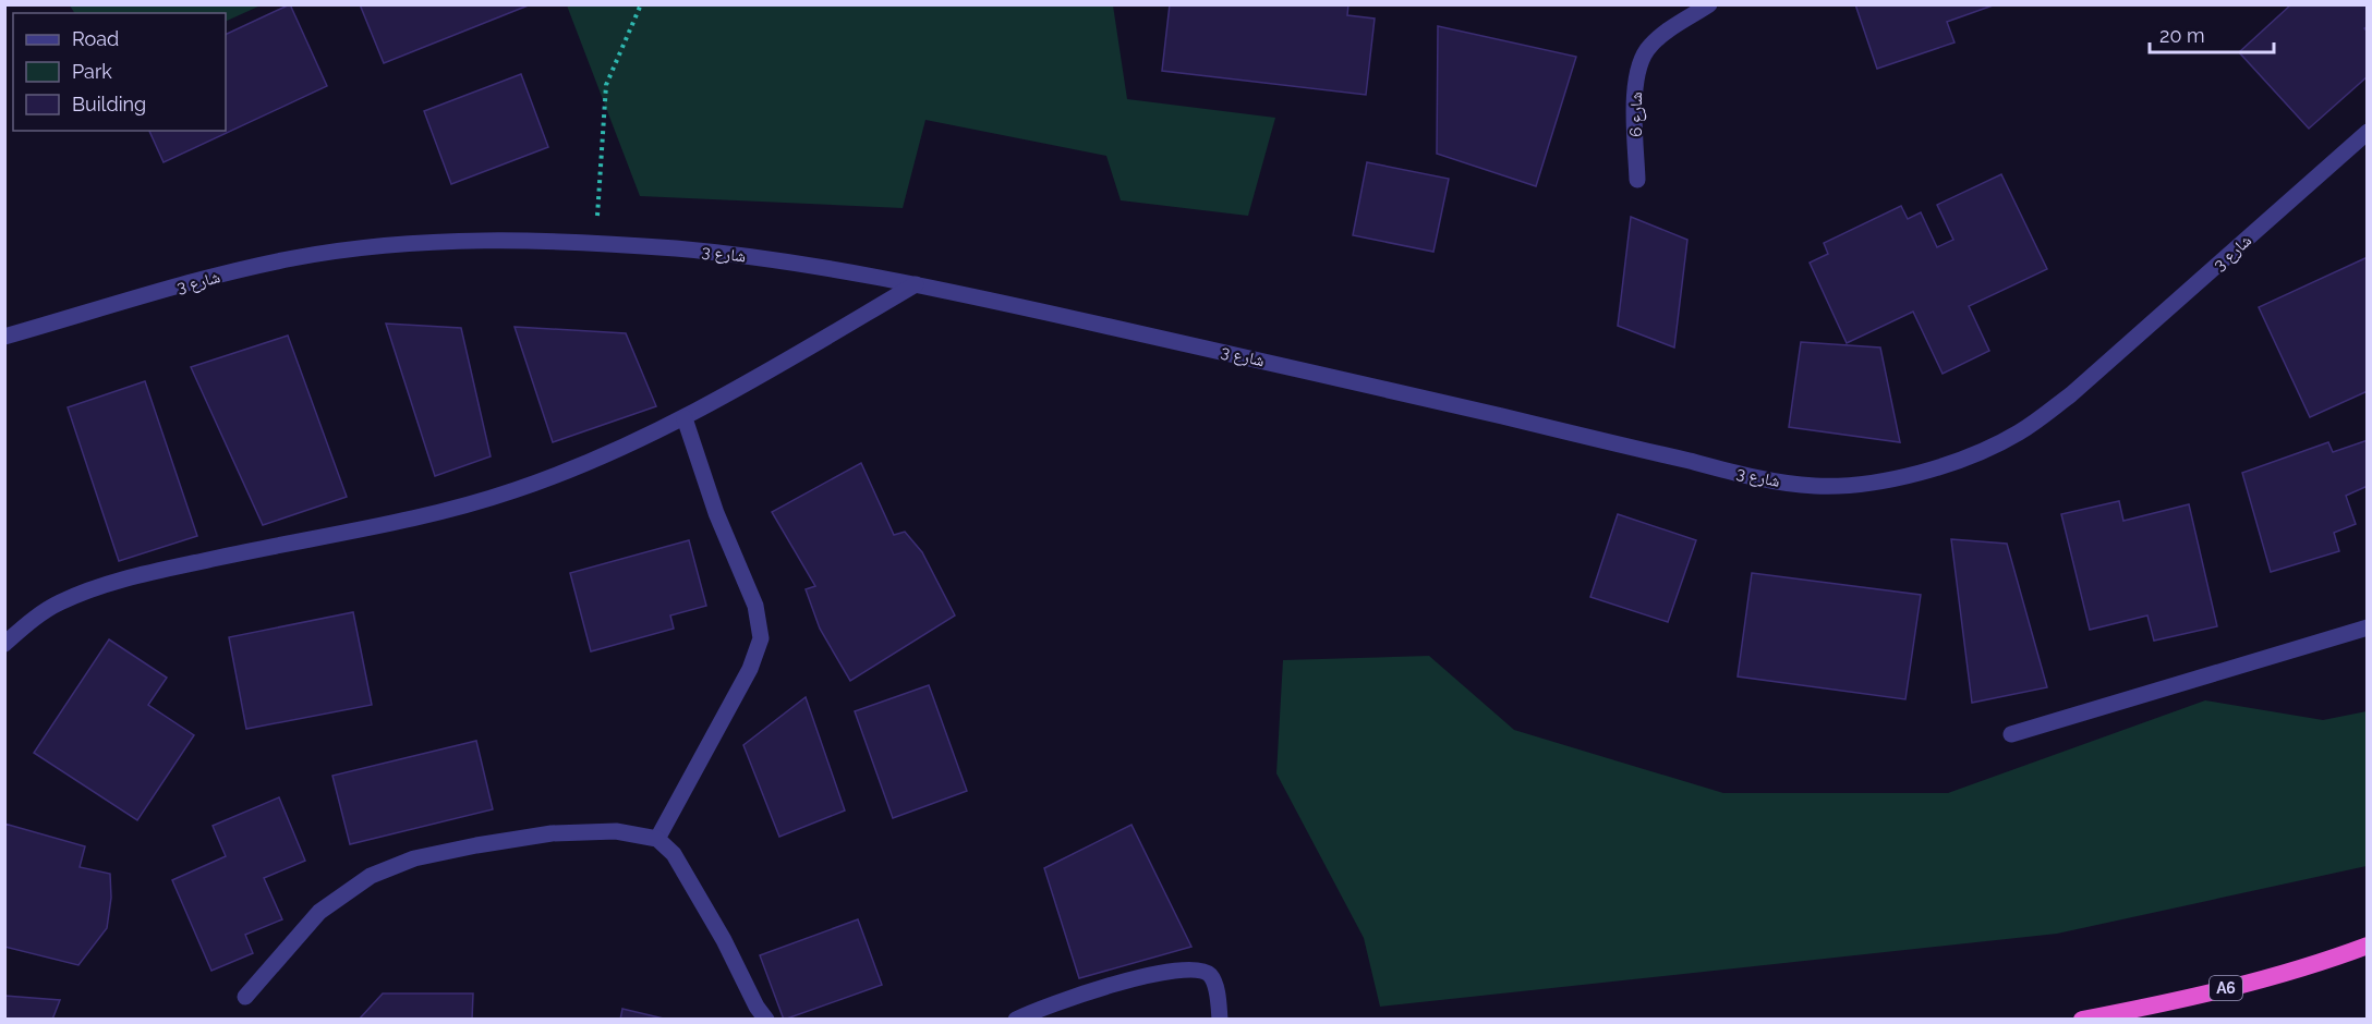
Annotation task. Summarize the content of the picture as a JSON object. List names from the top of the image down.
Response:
{
  "streets": {
    "highway": ["A6"],
    "street": ["شارع 6", "شارع 3"]
  },
  "legend": ["Road", "Park", "Building"],
  "scale_bar": "20 m"
}
